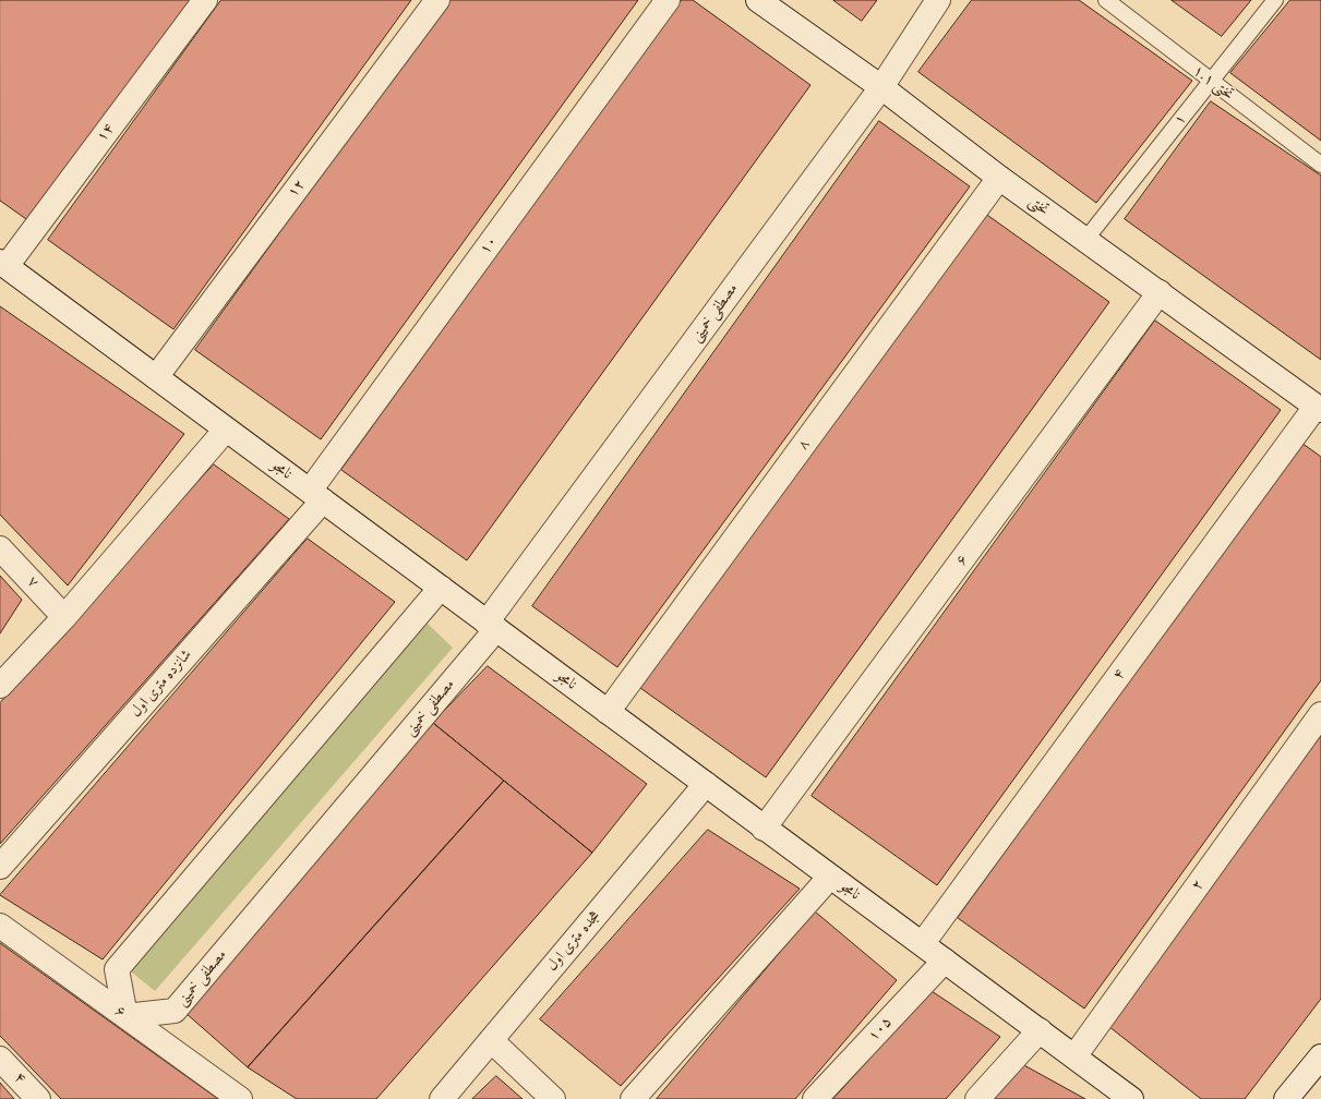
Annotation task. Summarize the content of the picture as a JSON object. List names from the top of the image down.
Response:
{
  "streets": {
    "street": [
      "۱۴",
      "۱۲",
      "تختی",
      "۱۰",
      "مصطفی خمینی",
      "۸",
      "نامجو",
      "۶",
      "۷",
      "۴",
      "شانزده متری اول",
      "۲",
      "هجده متری اول",
      "۱۰۵"
    ],
    "lane": ["تختی ۱.۱", "۱"]
  },
  "crossings": [
    ["تختی ۱.۱", "۱"],
    ["۱", "تختی"],
    ["۱۴", "نامجو"],
    ["۱۲", "نامجو"],
    ["تختی", "مصطفی خمینی"],
    ["تختی", "۸"],
    ["تختی", "۶"],
    ["تختی", "۴"],
    ["۱۰", "نامجو"],
    ["۱۰", "شانزده متری اول"],
    ["مصطفی خمینی", "نامجو"],
    ["مصطفی خمینی", "۶"],
    ["۸", "نامجو"],
    ["نامجو", "۶"],
    ["نامجو", "۴"],
    ["نامجو", "شانزده متری اول"],
    ["نامجو", "۲"],
    ["نامجو", "هجده متری اول"],
    ["نامجو", "۱۰۵"]
  ]
}
